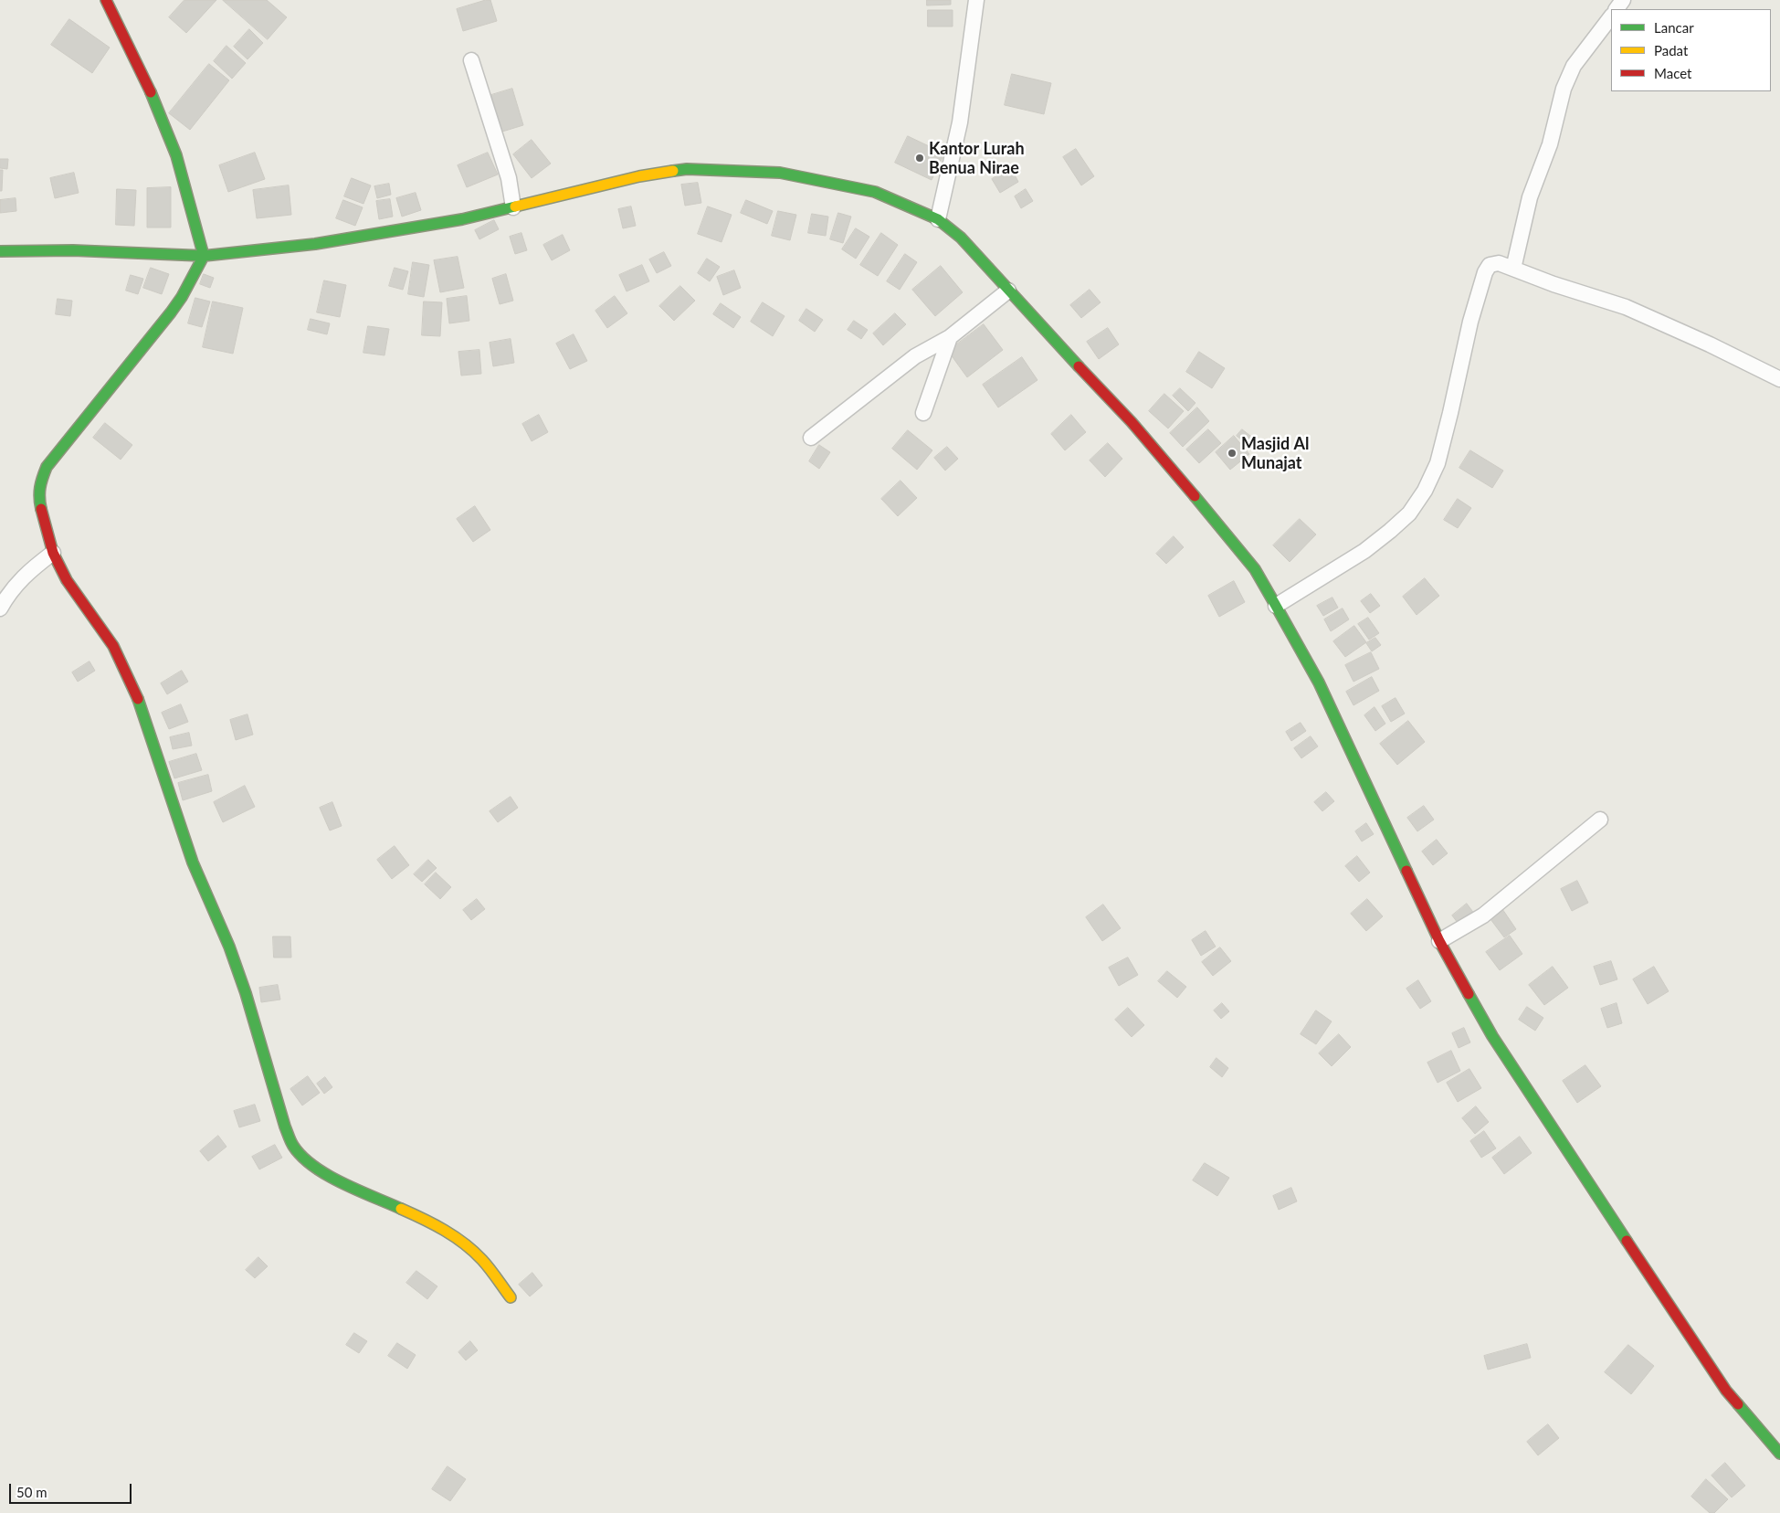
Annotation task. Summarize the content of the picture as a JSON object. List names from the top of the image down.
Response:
{
  "places": ["Kantor Lurah Benua Nirae", "Masjid Al Munajat"],
  "legend": ["Lancar", "Padat", "Macet"],
  "scale_bar": "50 m"
}
